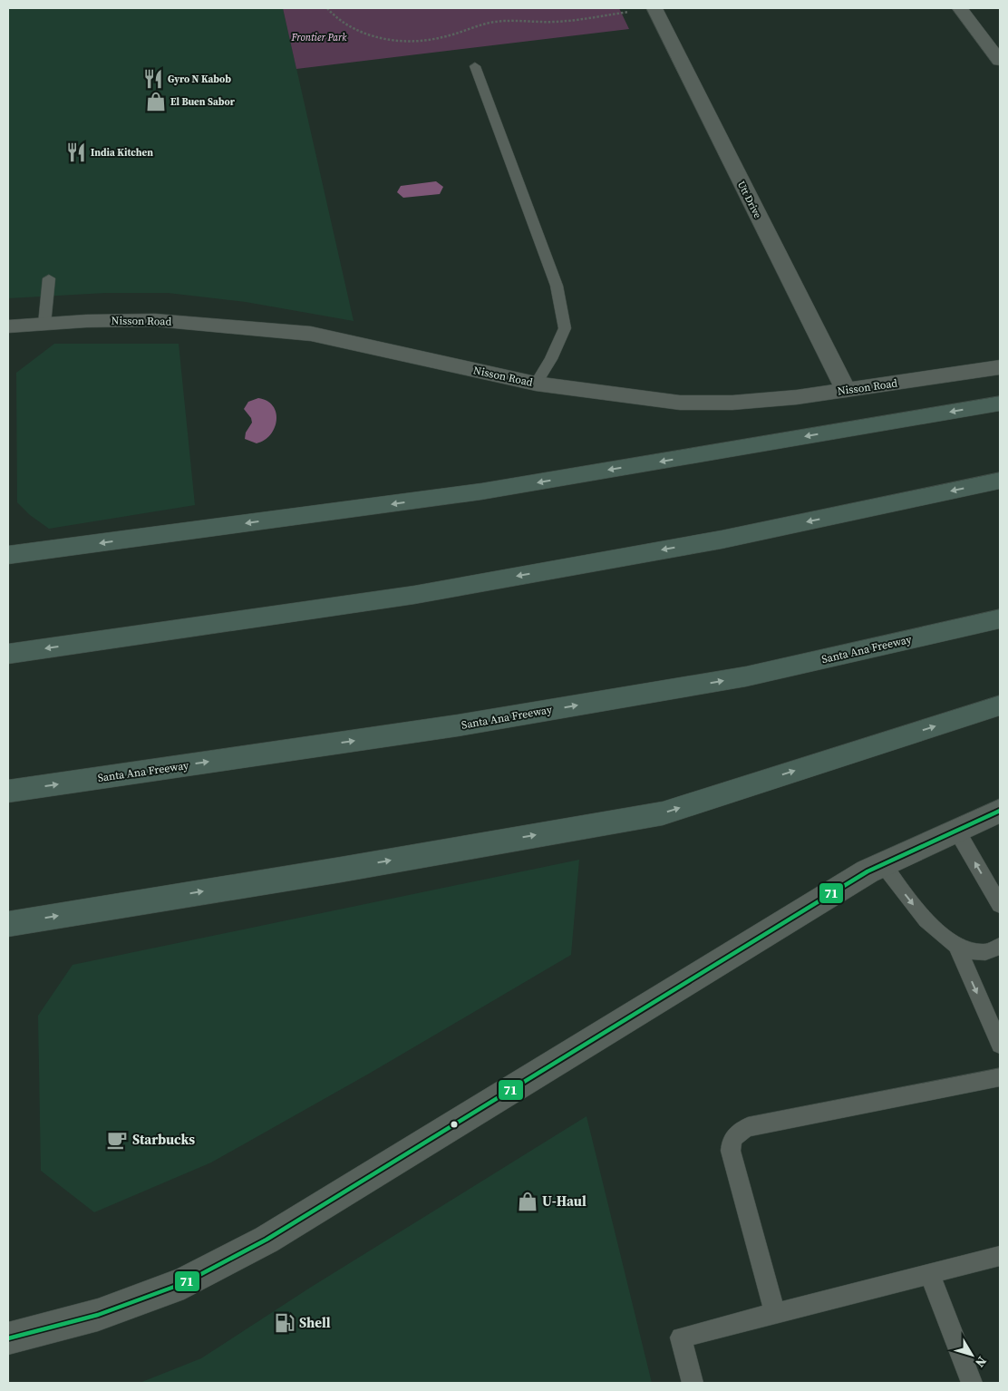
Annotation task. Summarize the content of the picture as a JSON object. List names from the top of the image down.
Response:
{
  "streets": {
    "highway": ["Santa Ana Freeway"],
    "street": ["Utt Drive", "Nisson Road"]
  },
  "crossings": [
    ["Utt Drive", "Nisson Road"]
  ],
  "parks": ["Frontier Park"],
  "places": {
    "restaurant": ["Gyro N Kabob", "India Kitchen"],
    "shop": ["El Buen Sabor", "U-Haul"],
    "cafe": ["Starbucks"],
    "fuel station": ["Shell"]
  },
  "lines": ["transit line 71"],
  "north": "bottom right"
}
